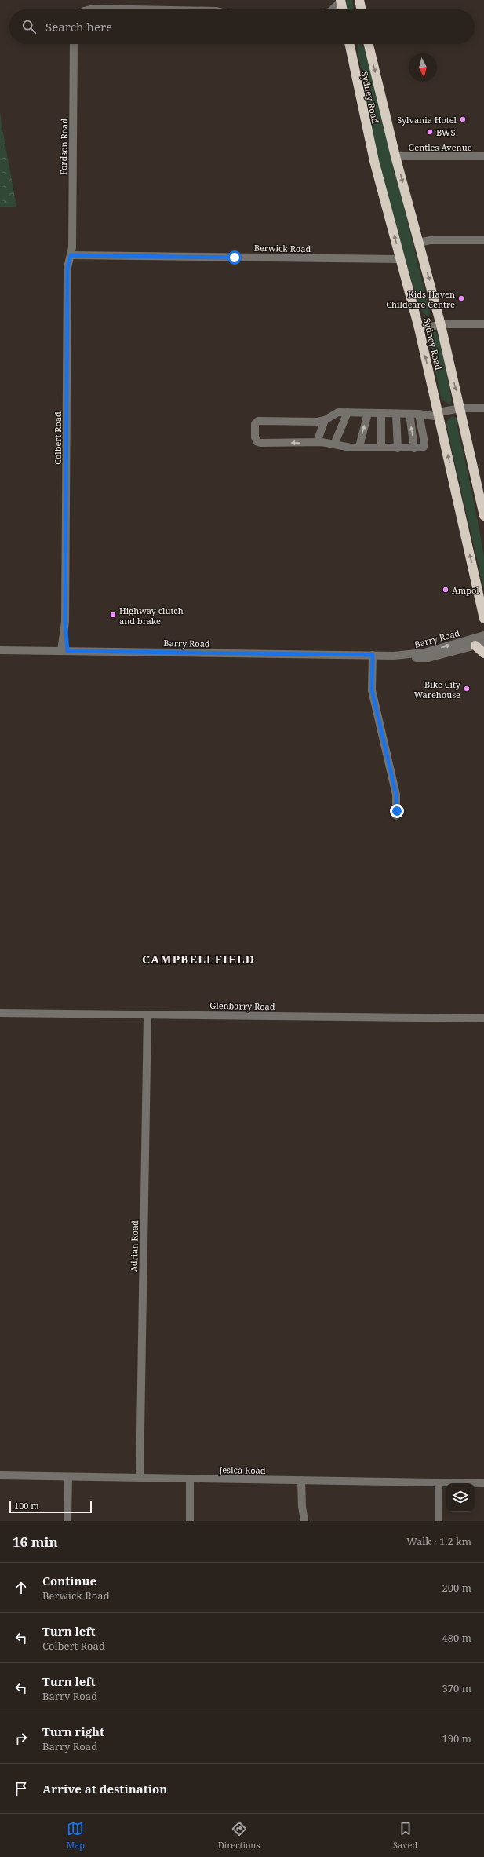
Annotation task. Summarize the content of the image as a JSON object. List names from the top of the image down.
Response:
{
  "streets": {
    "highway": ["Sydney Road"],
    "street": [
      "Fordson Road",
      "Gentles Avenue",
      "Berwick Road",
      "Colbert Road",
      "Barry Road",
      "Glenbarry Road",
      "Adrian Road",
      "Jesica Road"
    ]
  },
  "crossings": [
    ["Sydney Road", "Gentles Avenue"],
    ["Sydney Road", "Berwick Road"],
    ["Fordson Road", "Berwick Road"],
    ["Fordson Road", "Colbert Road"],
    ["Berwick Road", "Colbert Road"],
    ["Colbert Road", "Barry Road"],
    ["Glenbarry Road", "Adrian Road"],
    ["Adrian Road", "Jesica Road"]
  ],
  "districts": ["CAMPBELLFIELD"],
  "places": [
    "Sylvania Hotel",
    "BWS",
    "Kids Haven Childcare Centre",
    "Ampol",
    "Highway clutch and brake",
    "Bike City Warehouse"
  ],
  "scale_bar": "100 m",
  "north": "bottom",
  "page": {
    "search": "Search here",
    "scale": "100 m",
    "heading": ["16 min", "Walk · 1.2 km"],
    "list": [
      ["Continue", "Berwick Road", "200 m"],
      ["Turn left", "Colbert Road", "480 m"],
      ["Turn left", "Barry Road", "370 m"],
      ["Turn right", "Barry Road", "190 m"],
      "Arrive at destination"
    ],
    "nav": ["Map", "Directions", "Saved"]
  }
}
